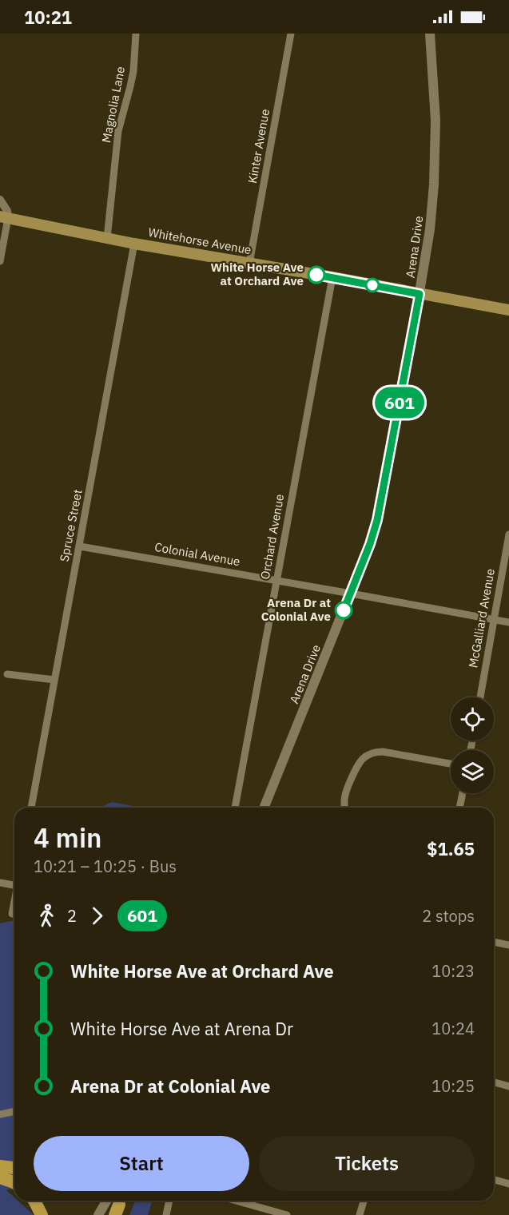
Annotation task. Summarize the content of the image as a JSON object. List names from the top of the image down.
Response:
{
  "streets": {
    "main road": ["Whitehorse Avenue", "Arena Drive"],
    "street": [
      "Magnolia Lane",
      "Kinter Avenue",
      "Spruce Street",
      "Orchard Avenue",
      "Colonial Avenue",
      "McGalliard Avenue"
    ]
  },
  "crossings": [
    ["Magnolia Lane", "Whitehorse Avenue"],
    ["Kinter Avenue", "Whitehorse Avenue"],
    ["Whitehorse Avenue", "Arena Drive"],
    ["Whitehorse Avenue", "Spruce Street"],
    ["Whitehorse Avenue", "Orchard Avenue"],
    ["Arena Drive", "Colonial Avenue"],
    ["Spruce Street", "Colonial Avenue"],
    ["Orchard Avenue", "Colonial Avenue"],
    ["Colonial Avenue", "McGalliard Avenue"]
  ],
  "places": ["White Horse Ave at Orchard Ave", "Arena Dr at Colonial Ave"],
  "lines": ["bus line 601"],
  "page": {
    "status": "10:21",
    "on_map": "601",
    "heading": ["4 min", "10:21 – 10:25 · Bus", "$1.65"],
    "legs": ["2", "601", "2 stops"],
    "list": [
      {
        "name": "White Horse Ave at Orchard Ave",
        "value": "10:23"
      },
      {
        "name": "White Horse Ave at Arena Dr",
        "value": "10:24"
      },
      {
        "name": "Arena Dr at Colonial Ave",
        "value": "10:25"
      }
    ],
    "buttons": ["Start", "Tickets"]
  }
}
